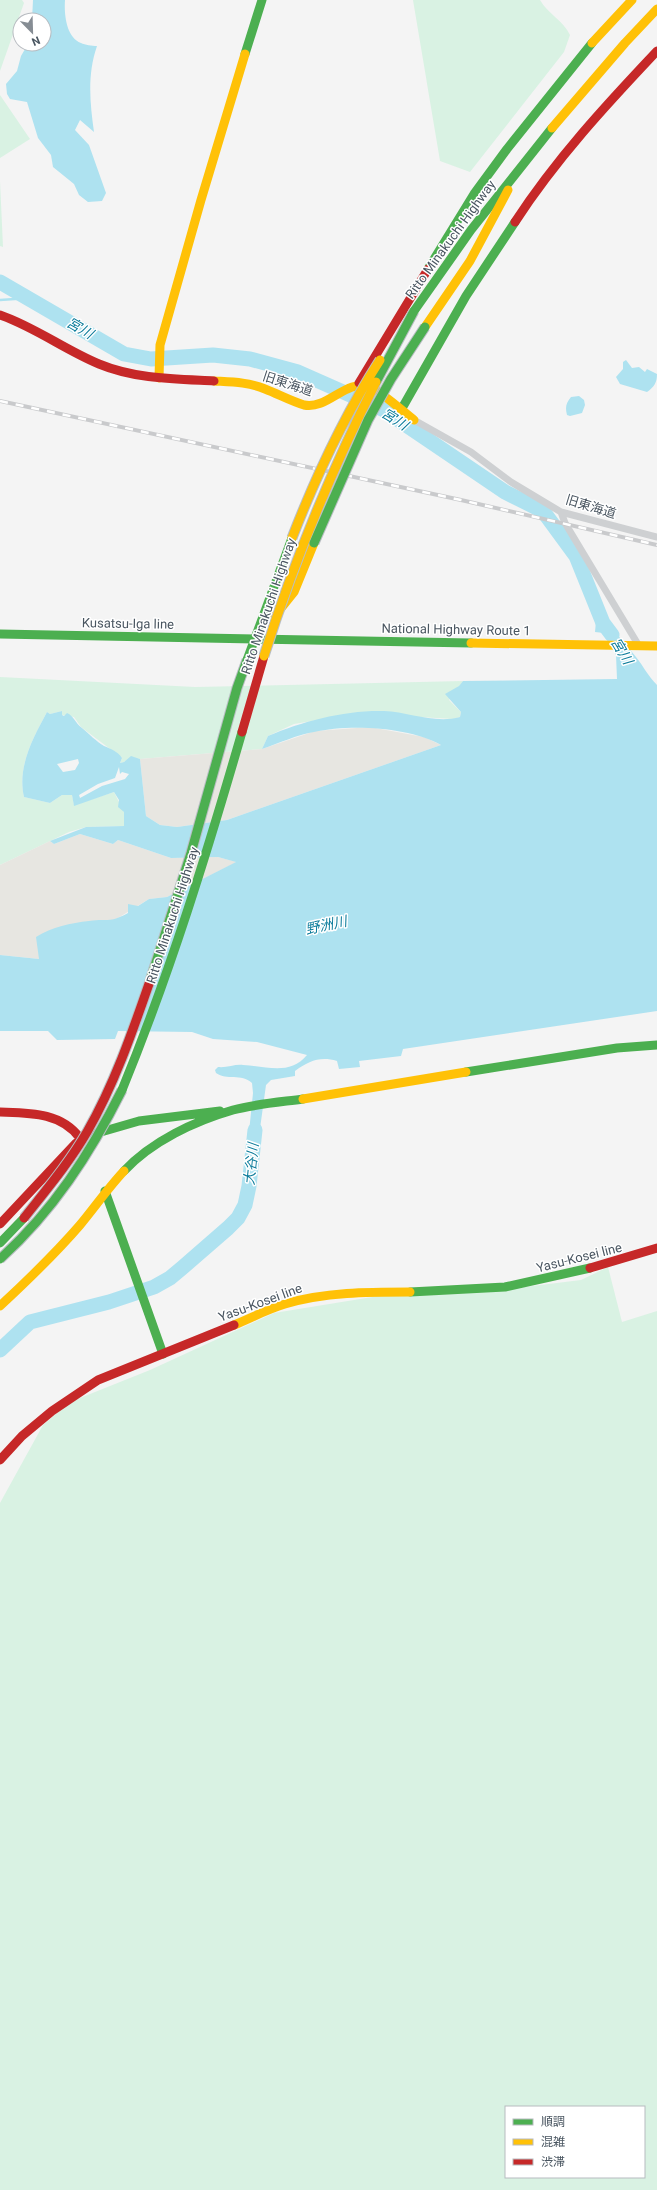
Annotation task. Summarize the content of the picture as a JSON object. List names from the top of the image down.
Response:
{
  "streets": {
    "main road": [
      "Ritto Minakuchi Highway",
      "旧東海道",
      "Kusatsu-Iga line",
      "National Highway Route 1",
      "Yasu-Kosei line"
    ]
  },
  "crossings": [
    ["Ritto Minakuchi Highway", "Kusatsu-Iga line"],
    ["Ritto Minakuchi Highway", "National Highway Route 1"],
    ["Kusatsu-Iga line", "National Highway Route 1"]
  ],
  "water": ["宮川", "野洲川", "大谷川"],
  "legend": ["順調", "混雑", "渋滞"],
  "north": "bottom right"
}
